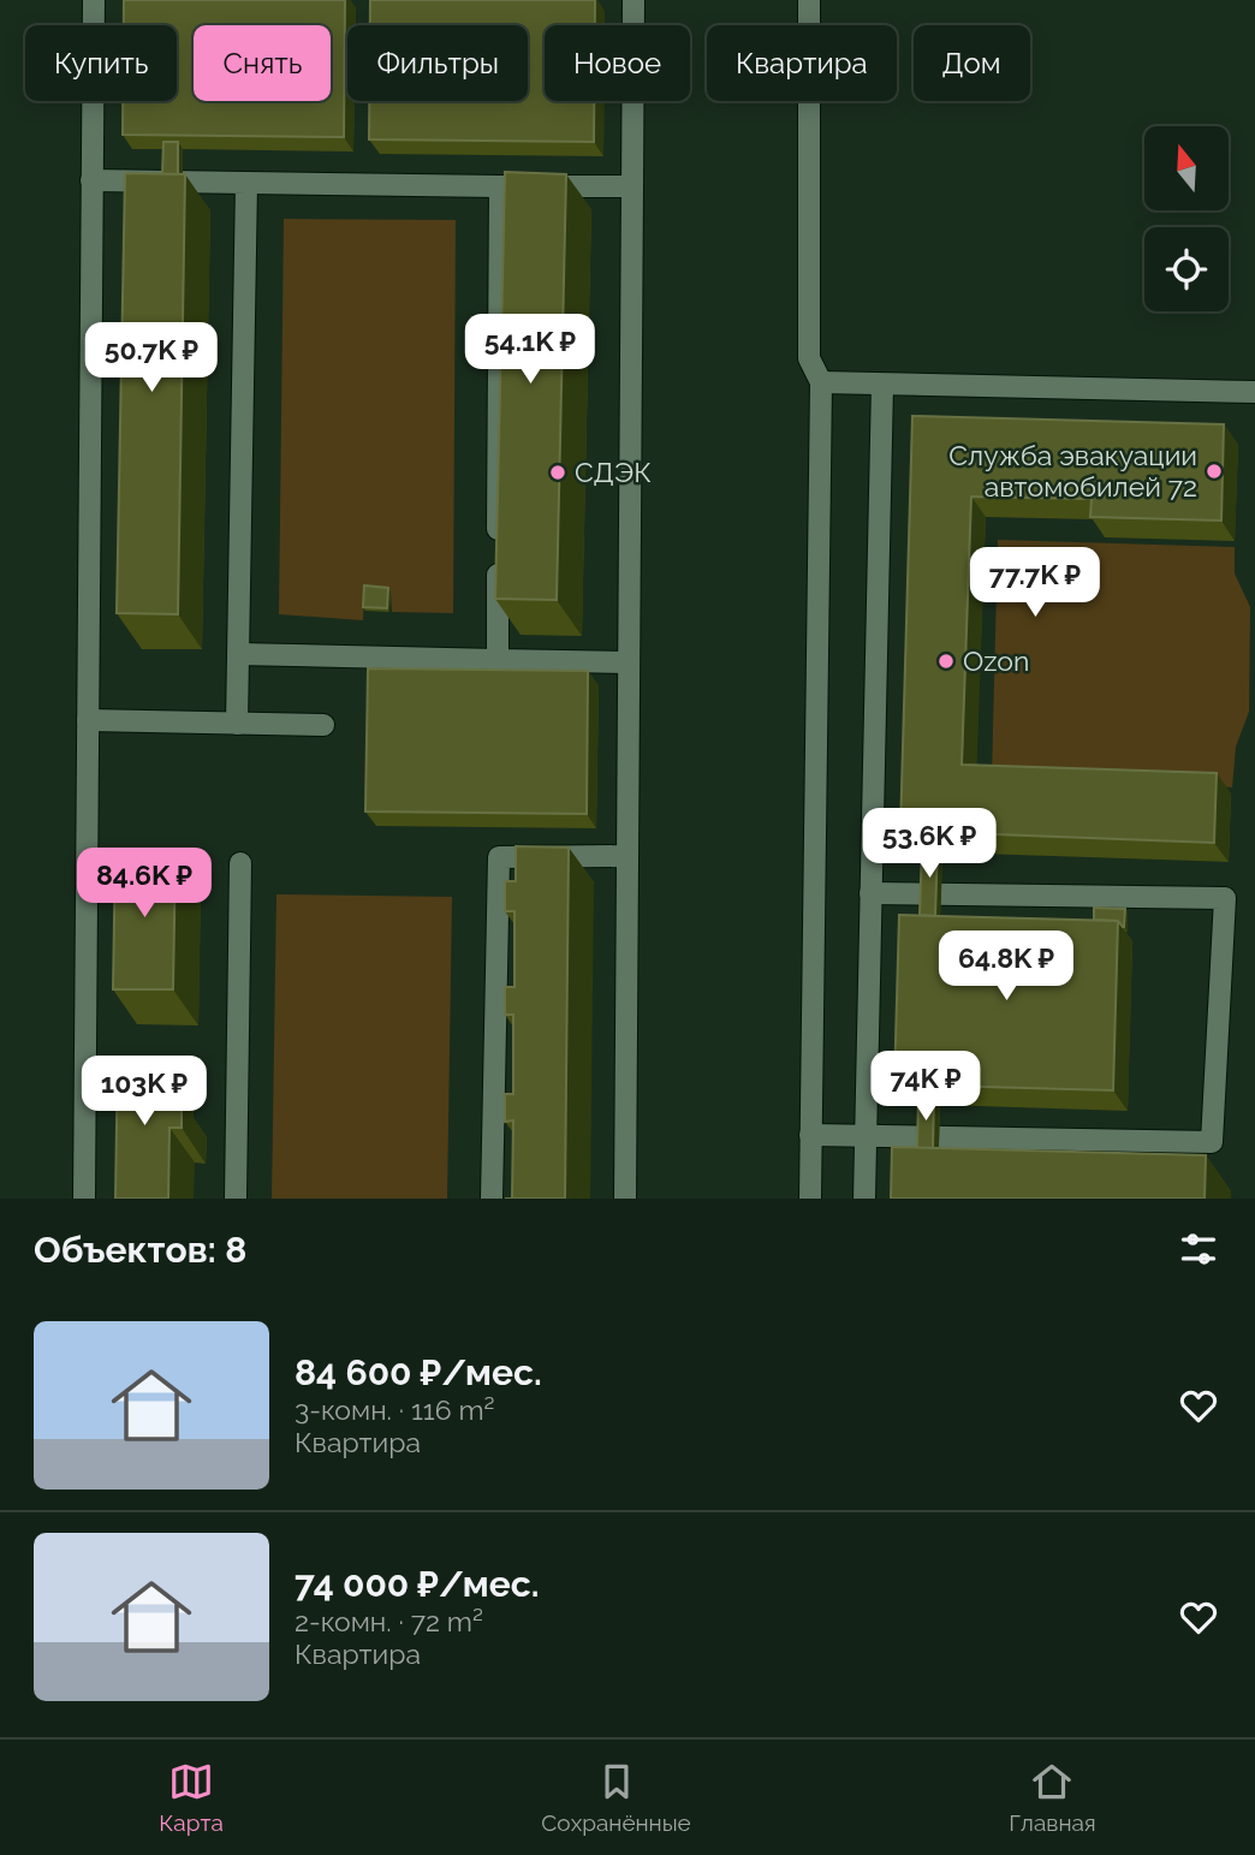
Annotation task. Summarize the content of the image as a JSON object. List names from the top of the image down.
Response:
{
  "places": ["Служба эвакуации автомобилей 72", "СДЭК", "Ozon"],
  "north": "top",
  "page": {
    "chip": [
      "Купить",
      "Снять",
      "Фильтры",
      "Новое",
      "Квартира",
      "Дом"
    ],
    "price": [
      "54.1K ₽",
      "50.7K ₽",
      "77.7K ₽",
      "53.6K ₽",
      "84.6K ₽",
      "64.8K ₽",
      "74K ₽",
      "103K ₽"
    ],
    "heading": "Объектов: 8",
    "list": [
      {
        "name": "84 600 ₽/мес.",
        "note": "3-комн. · 116 m² · Квартира"
      },
      {
        "name": "74 000 ₽/мес.",
        "note": "2-комн. · 72 m² · Квартира"
      }
    ],
    "tabs": ["Карта", "Сохранённые", "Главная"]
  }
}
